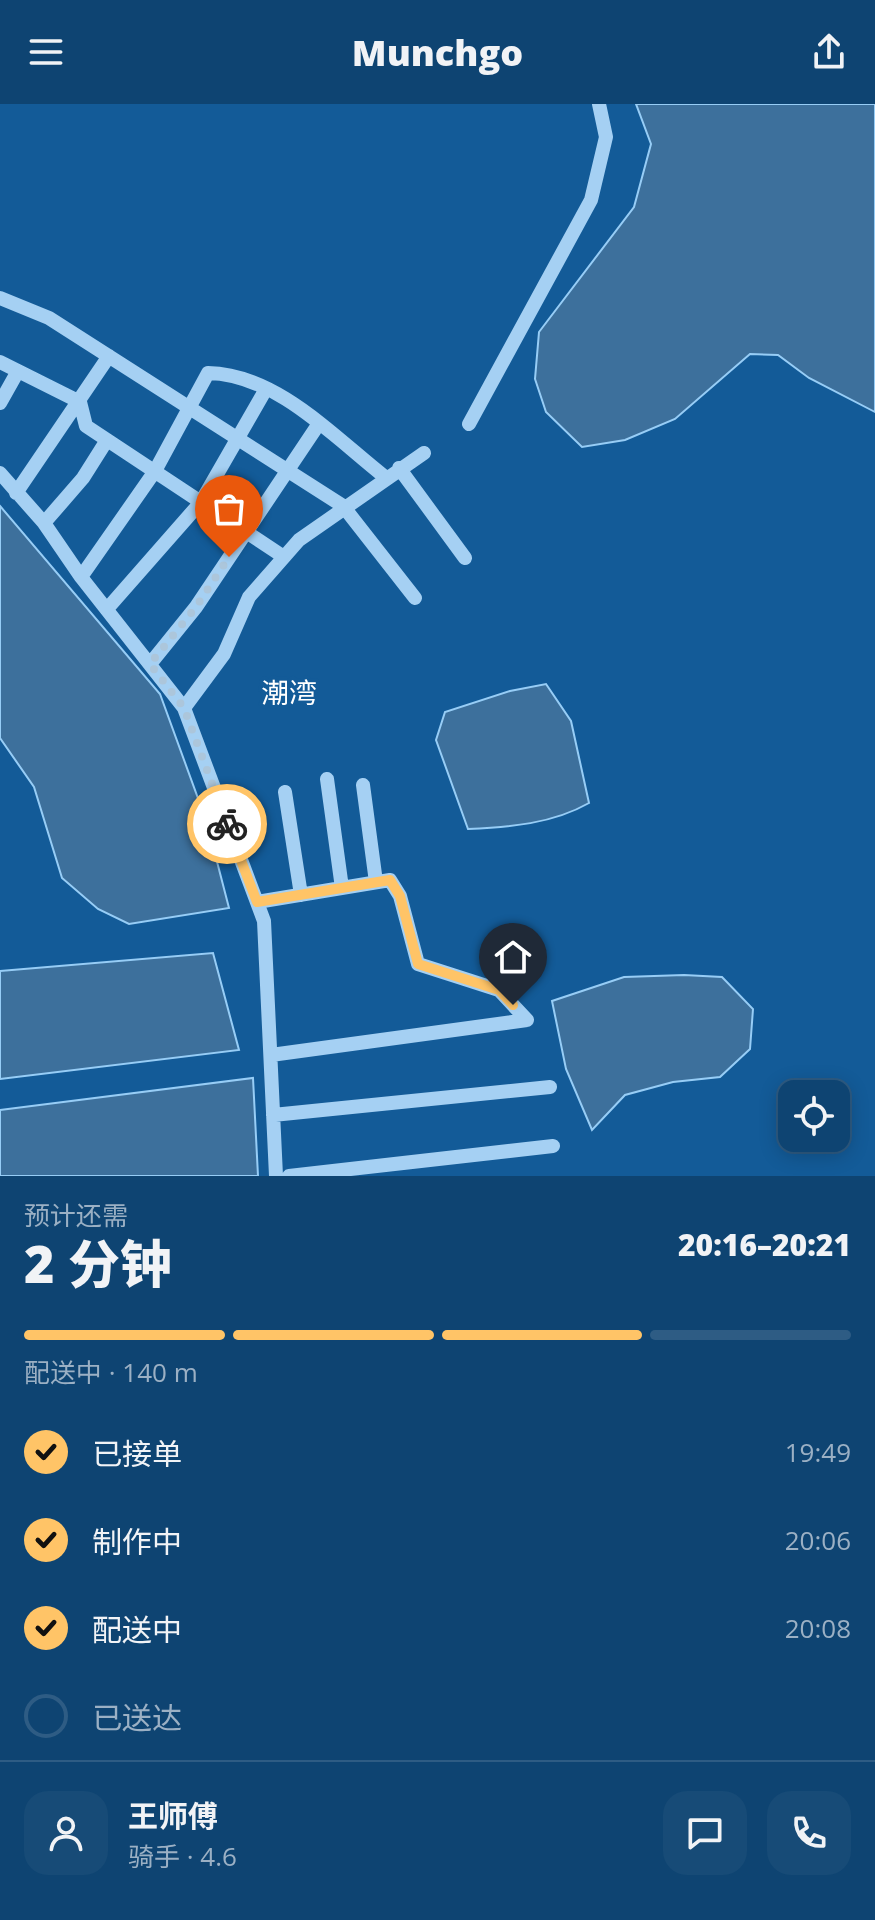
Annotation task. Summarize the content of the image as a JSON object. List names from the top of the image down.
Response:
{
  "districts": ["潮湾"],
  "page": {
    "header": "Munchgo",
    "heading": ["2 分钟", "预计还需", "20:16–20:21"],
    "panel": ["王师傅", "骑手 · 4.6"],
    "bar": "配送中 · 140 m",
    "list": [
      ["已接单", "19:49"],
      ["制作中", "20:06"],
      ["配送中", "20:08"],
      "已送达"
    ]
  }
}
